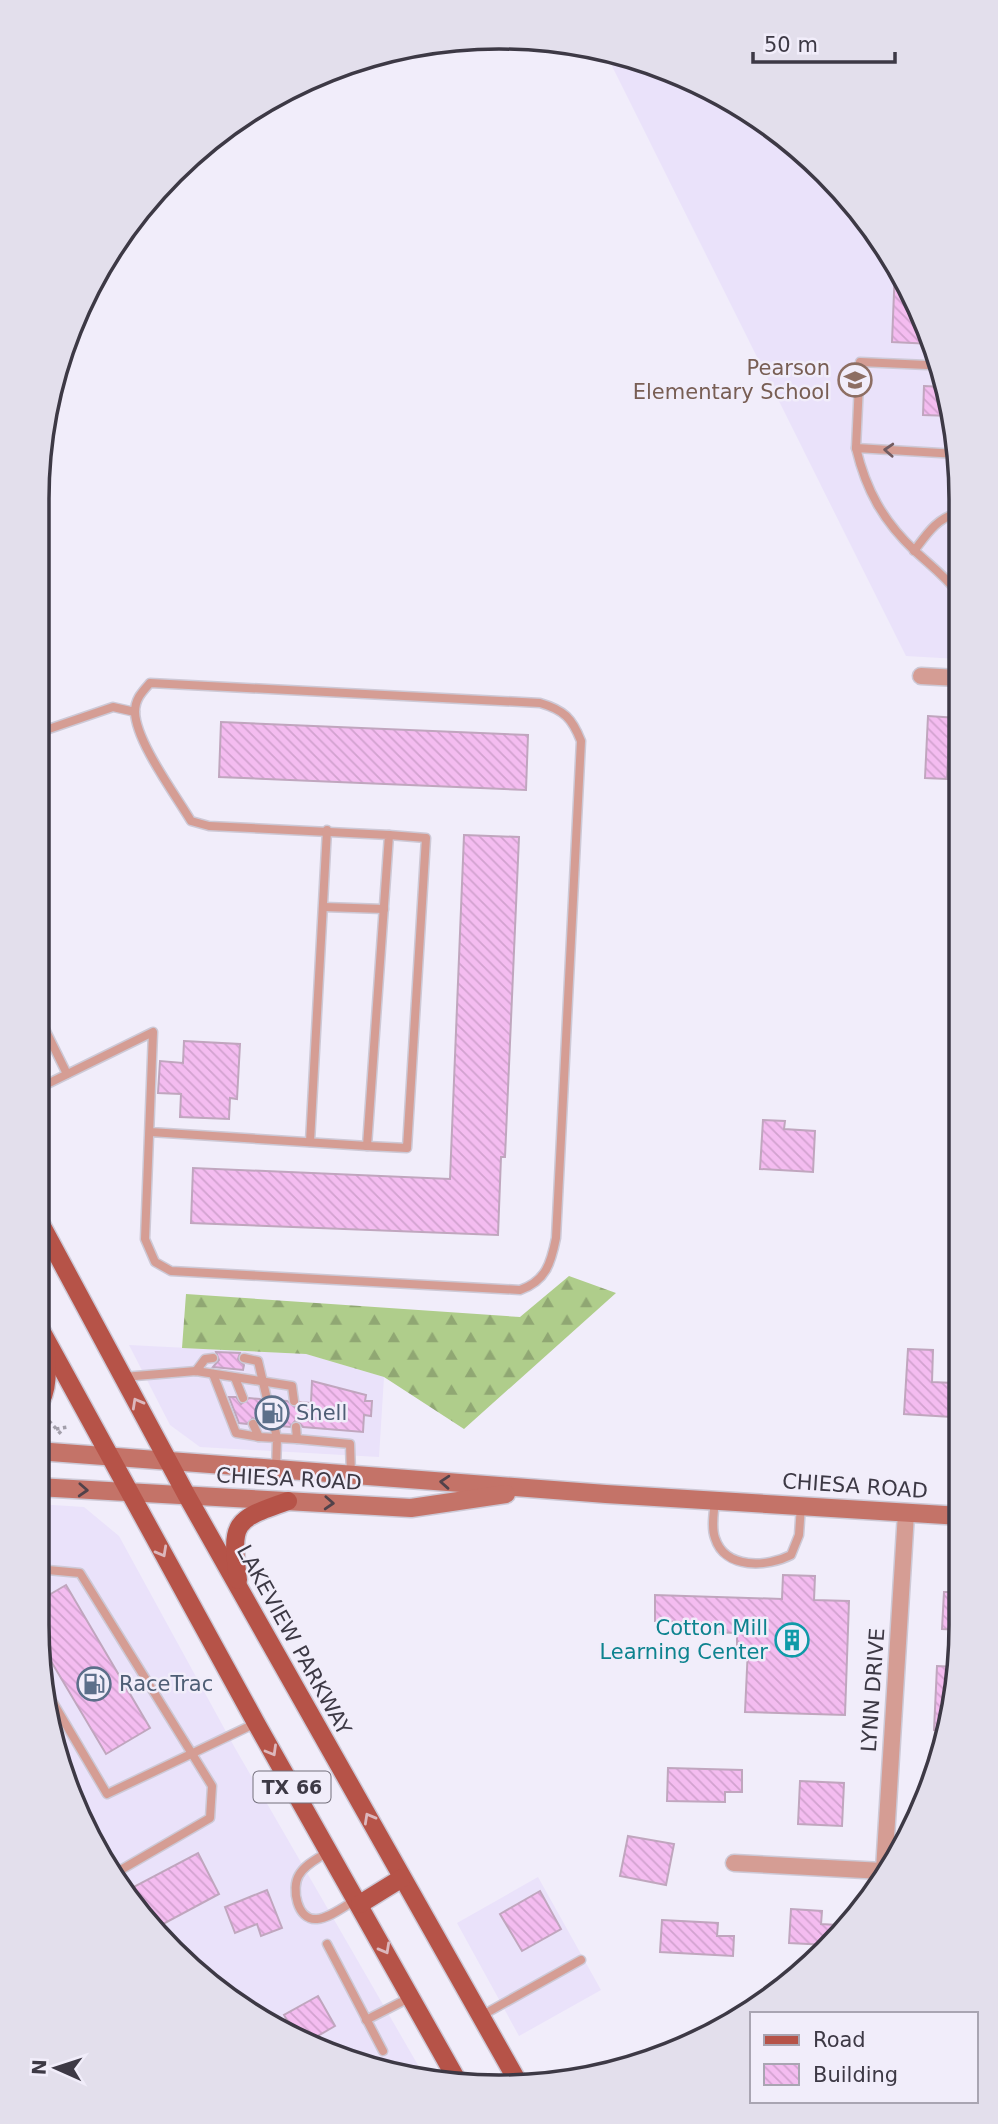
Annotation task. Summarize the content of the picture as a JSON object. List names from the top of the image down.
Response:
{
  "streets": {
    "main road": ["CHIESA ROAD", "LAKEVIEW PARKWAY", "TX 66"],
    "street": ["LYNN DRIVE"]
  },
  "crossings": [
    ["CHIESA ROAD", "LAKEVIEW PARKWAY"],
    ["CHIESA ROAD", "LYNN DRIVE"],
    ["CHIESA ROAD", "TX 66"]
  ],
  "places": {
    "school or university": ["Pearson Elementary School"],
    "fuel station": ["Shell", "RaceTrac"],
    "building": ["Cotton Mill Learning Center"]
  },
  "legend": ["Road", "Building"],
  "scale_bar": "50 m",
  "north": "left"
}
